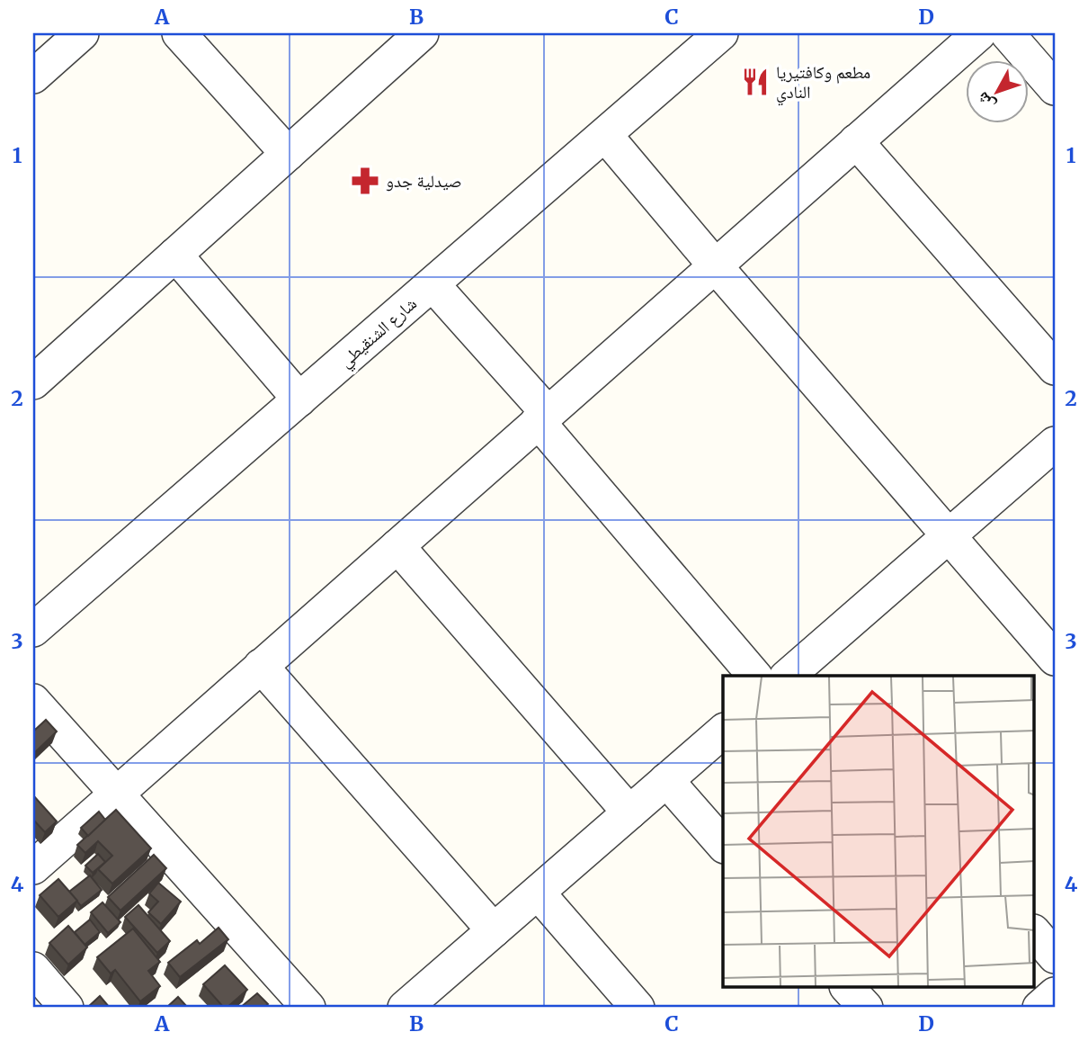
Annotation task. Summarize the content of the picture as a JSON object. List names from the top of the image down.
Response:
{
  "streets": {
    "street": ["شارع الشنقيطي"]
  },
  "places": {
    "restaurant": ["مطعم وكافتيريا النادي"],
    "pharmacy": ["صيدلية جدو"]
  },
  "north": "bottom left",
  "grid": {
    "columns": [
      "A",
      "B",
      "C",
      "D"
    ],
    "rows": [
      "1",
      "2",
      "3",
      "4"
    ]
  }
}
